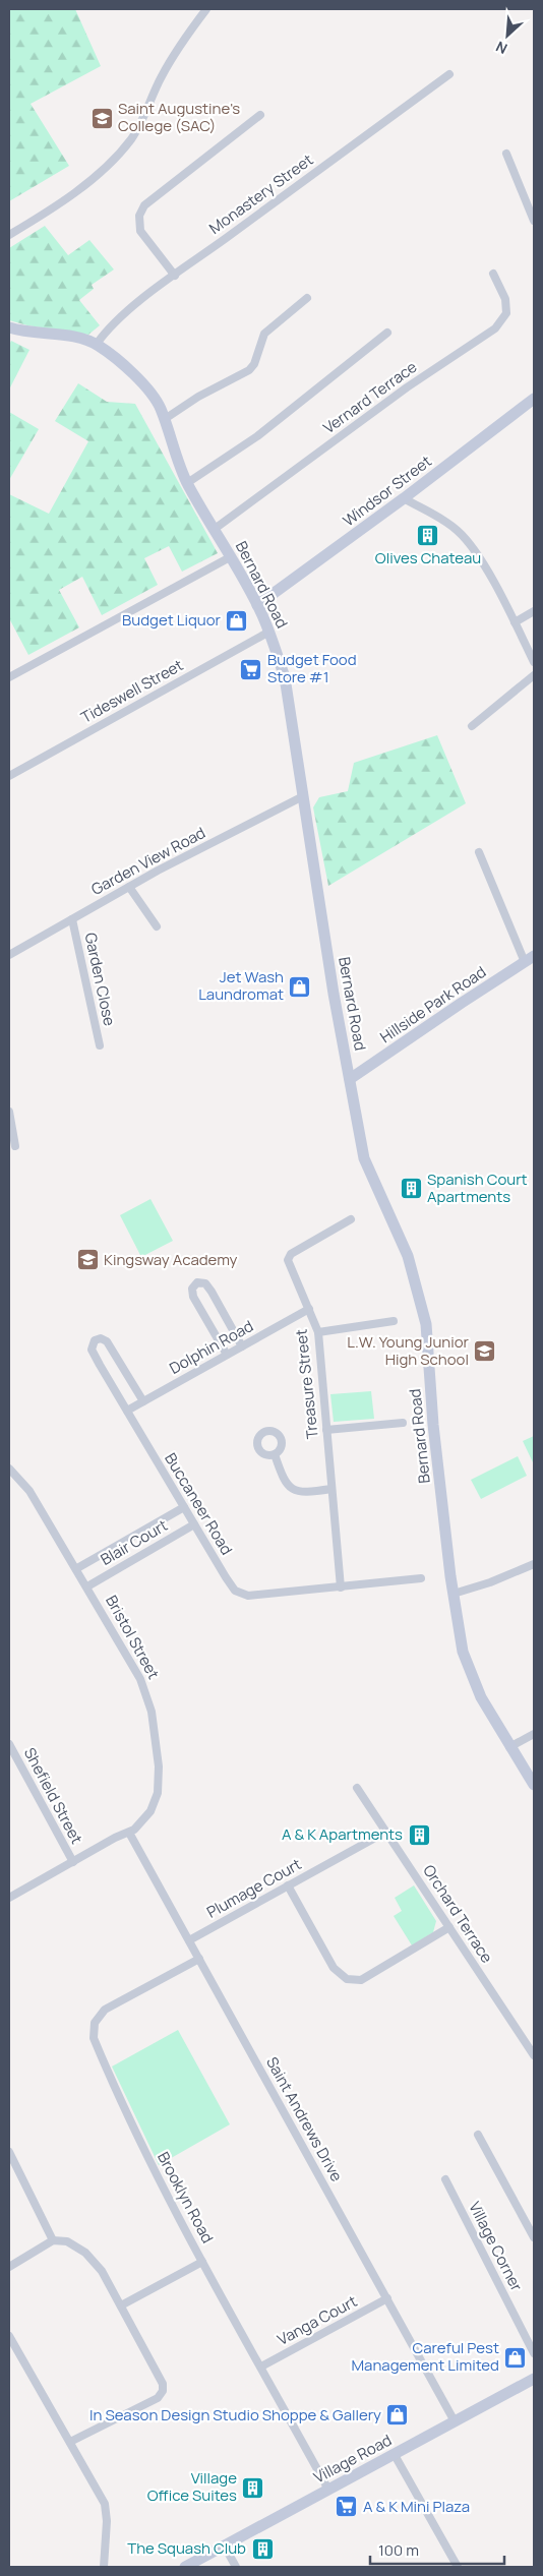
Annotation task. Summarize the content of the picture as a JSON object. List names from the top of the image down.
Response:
{
  "streets": {
    "main road": [
      "Windsor Street",
      "Bernard Road",
      "Hillside Park Road",
      "Village Road"
    ],
    "street": [
      "Monastery Street",
      "Vernard Terrace",
      "Tideswell Street",
      "Garden View Road",
      "Garden Close",
      "Dolphin Road",
      "Treasure Street",
      "Buccaneer Road",
      "Blair Court",
      "Bristol Street",
      "Shefield Street",
      "Plumage Court",
      "Orchard Terrace",
      "Saint Andrews Drive",
      "Brooklyn Road",
      "Village Corner",
      "Vanga Court"
    ]
  },
  "crossings": [
    ["Monastery Street", "Bernard Road"],
    ["Vernard Terrace", "Bernard Road"],
    ["Windsor Street", "Bernard Road"],
    ["Bernard Road", "Tideswell Street"],
    ["Bernard Road", "Garden View Road"],
    ["Bernard Road", "Hillside Park Road"],
    ["Garden View Road", "Garden Close"],
    ["Dolphin Road", "Treasure Street"],
    ["Dolphin Road", "Buccaneer Road"],
    ["Treasure Street", "Buccaneer Road"],
    ["Buccaneer Road", "Blair Court"],
    ["Blair Court", "Bristol Street"],
    ["Bristol Street", "Shefield Street"],
    ["Bristol Street", "Saint Andrews Drive"],
    ["Plumage Court", "Orchard Terrace"],
    ["Plumage Court", "Saint Andrews Drive"],
    ["Saint Andrews Drive", "Brooklyn Road"],
    ["Saint Andrews Drive", "Vanga Court"],
    ["Saint Andrews Drive", "Village Road"],
    ["Brooklyn Road", "Vanga Court"],
    ["Brooklyn Road", "Village Road"]
  ],
  "places": {
    "school or university": ["Saint Augustine's College (SAC)", "Kingsway Academy", "L.W. Young Junior High School"],
    "building": [
      "Olives Chateau",
      "Spanish Court Apartments",
      "A & K Apartments",
      "Village Office Suites",
      "The Squash Club"
    ],
    "shop": [
      "Budget Liquor",
      "Jet Wash Laundromat",
      "Careful Pest Management Limited",
      "In Season Design Studio Shoppe & Gallery"
    ],
    "supermarket": ["Budget Food Store #1", "A & K Mini Plaza"]
  },
  "scale_bar": "100 m",
  "north": "bottom left"
}
